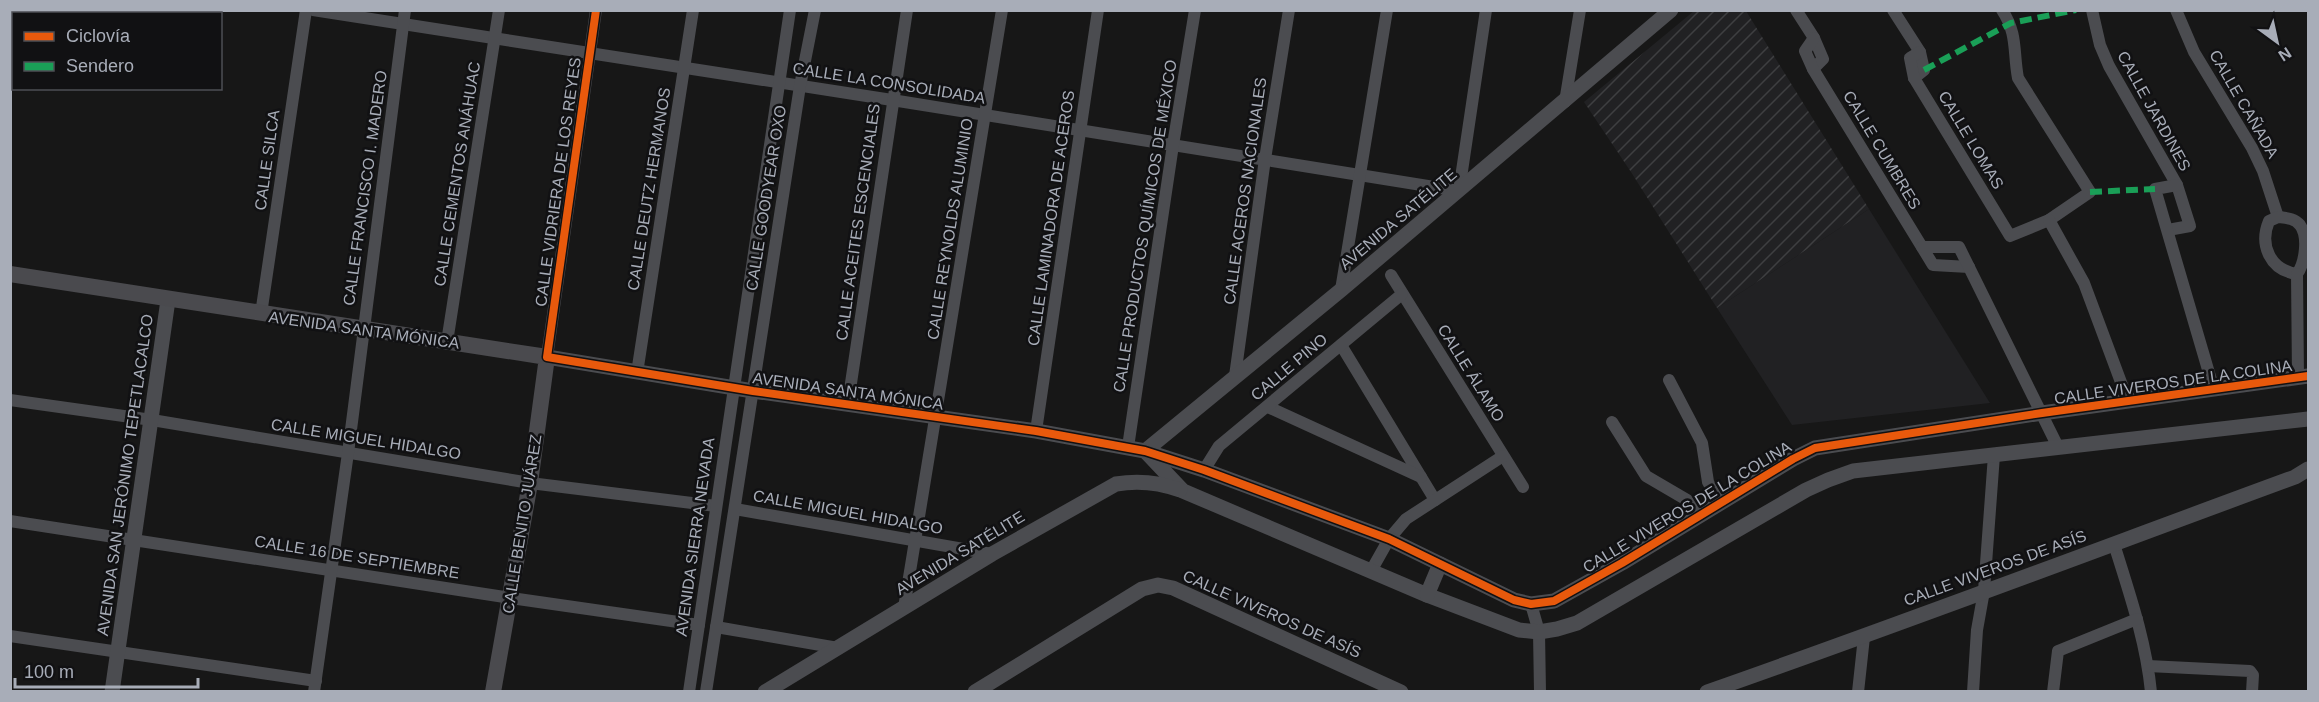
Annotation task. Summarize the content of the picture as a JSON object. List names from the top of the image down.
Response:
{
  "streets": {
    "main road": ["AVENIDA SANTA MÓNICA", "CALLE BENITO JUÁREZ"],
    "street": [
      "CALLE LA CONSOLIDADA",
      "CALLE CAÑADA",
      "CALLE JARDINES",
      "CALLE LOMAS",
      "CALLE CUMBRES",
      "CALLE SILCA",
      "CALLE CEMENTOS ANÁHUAC",
      "CALLE VIDRIERA DE LOS REYES",
      "CALLE FRANCISCO I. MADERO",
      "CALLE DEUTZ HERMANOS",
      "CALLE ACEROS NACIONALES",
      "CALLE GOODYEAR OXO",
      "CALLE LAMINADORA DE ACEROS",
      "AVENIDA SATÉLITE",
      "CALLE ACEITES ESCENCIALES",
      "CALLE PRODUCTOS QUÍMICOS DE MÉXICO",
      "CALLE REYNOLDS ALUMINIO",
      "CALLE PINO",
      "CALLE ÁLAMO",
      "CALLE VIVEROS DE LA COLINA",
      "CALLE MIGUEL HIDALGO",
      "AVENIDA SAN JERÓNIMO TEPETLACALCO",
      "AVENIDA SIERRA NEVADA",
      "CALLE 16 DE SEPTIEMBRE",
      "CALLE VIVEROS DE ASÍS"
    ]
  },
  "crossings": [
    ["CALLE LA CONSOLIDADA", "CALLE CEMENTOS ANÁHUAC"],
    ["CALLE LA CONSOLIDADA", "CALLE VIDRIERA DE LOS REYES"],
    ["CALLE LA CONSOLIDADA", "CALLE FRANCISCO I. MADERO"],
    ["CALLE LA CONSOLIDADA", "CALLE DEUTZ HERMANOS"],
    ["CALLE LA CONSOLIDADA", "CALLE ACEROS NACIONALES"],
    ["CALLE LA CONSOLIDADA", "CALLE GOODYEAR OXO"],
    ["CALLE LA CONSOLIDADA", "CALLE LAMINADORA DE ACEROS"],
    ["CALLE LA CONSOLIDADA", "AVENIDA SATÉLITE"],
    ["CALLE LA CONSOLIDADA", "CALLE ACEITES ESCENCIALES"],
    ["CALLE LA CONSOLIDADA", "CALLE PRODUCTOS QUÍMICOS DE MÉXICO"],
    ["CALLE LA CONSOLIDADA", "CALLE REYNOLDS ALUMINIO"],
    ["CALLE SILCA", "AVENIDA SANTA MÓNICA"],
    ["CALLE CEMENTOS ANÁHUAC", "AVENIDA SANTA MÓNICA"],
    ["CALLE VIDRIERA DE LOS REYES", "AVENIDA SANTA MÓNICA"],
    ["CALLE VIDRIERA DE LOS REYES", "CALLE BENITO JUÁREZ"],
    ["CALLE FRANCISCO I. MADERO", "AVENIDA SANTA MÓNICA"],
    ["CALLE FRANCISCO I. MADERO", "CALLE MIGUEL HIDALGO"],
    ["CALLE FRANCISCO I. MADERO", "CALLE 16 DE SEPTIEMBRE"],
    ["CALLE DEUTZ HERMANOS", "AVENIDA SANTA MÓNICA"],
    ["CALLE ACEROS NACIONALES", "AVENIDA SATÉLITE"],
    ["CALLE GOODYEAR OXO", "AVENIDA SANTA MÓNICA"],
    ["CALLE GOODYEAR OXO", "AVENIDA SIERRA NEVADA"],
    ["CALLE LAMINADORA DE ACEROS", "AVENIDA SANTA MÓNICA"],
    ["AVENIDA SATÉLITE", "CALLE REYNOLDS ALUMINIO"],
    ["AVENIDA SATÉLITE", "AVENIDA SANTA MÓNICA"],
    ["AVENIDA SATÉLITE", "CALLE MIGUEL HIDALGO"],
    ["CALLE ACEITES ESCENCIALES", "AVENIDA SANTA MÓNICA"],
    ["CALLE PRODUCTOS QUÍMICOS DE MÉXICO", "AVENIDA SANTA MÓNICA"],
    ["CALLE REYNOLDS ALUMINIO", "AVENIDA SANTA MÓNICA"],
    ["CALLE REYNOLDS ALUMINIO", "CALLE MIGUEL HIDALGO"],
    ["AVENIDA SANTA MÓNICA", "AVENIDA SAN JERÓNIMO TEPETLACALCO"],
    ["AVENIDA SANTA MÓNICA", "CALLE BENITO JUÁREZ"],
    ["AVENIDA SANTA MÓNICA", "AVENIDA SIERRA NEVADA"],
    ["CALLE PINO", "CALLE ÁLAMO"],
    ["CALLE MIGUEL HIDALGO", "AVENIDA SAN JERÓNIMO TEPETLACALCO"],
    ["CALLE MIGUEL HIDALGO", "CALLE BENITO JUÁREZ"],
    ["CALLE MIGUEL HIDALGO", "AVENIDA SIERRA NEVADA"],
    ["AVENIDA SAN JERÓNIMO TEPETLACALCO", "CALLE 16 DE SEPTIEMBRE"],
    ["CALLE BENITO JUÁREZ", "CALLE 16 DE SEPTIEMBRE"],
    ["AVENIDA SIERRA NEVADA", "CALLE 16 DE SEPTIEMBRE"]
  ],
  "legend": ["Ciclovía", "Sendero"],
  "scale_bar": "100 m",
  "north": "bottom right"
}
